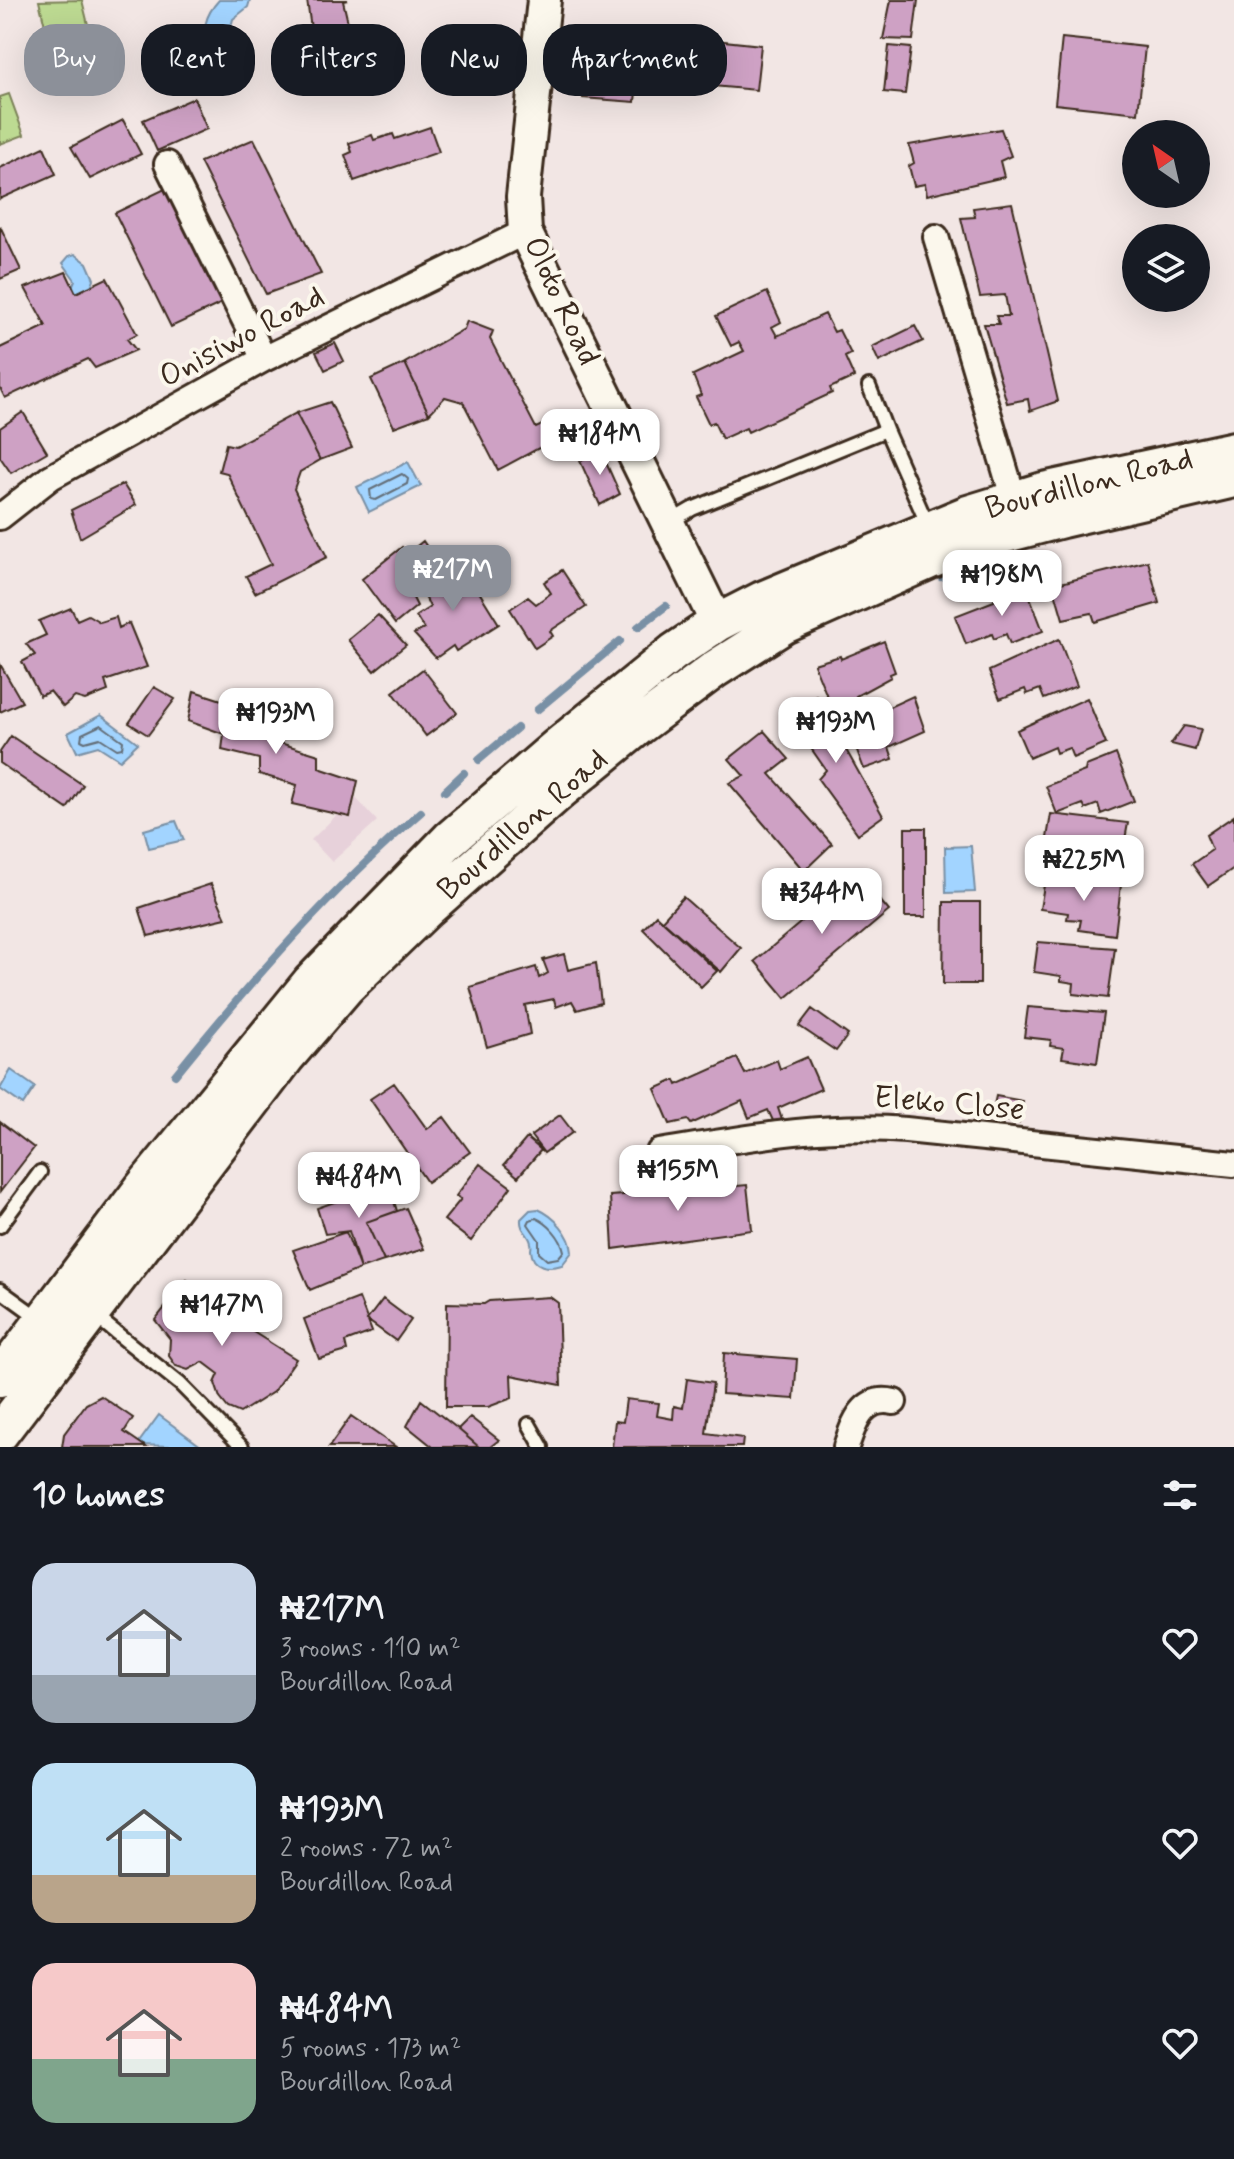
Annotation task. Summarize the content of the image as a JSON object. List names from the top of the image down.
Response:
{
  "streets": {
    "main road": ["Bourdillon Road"],
    "street": ["Oloto Road", "Onisiwo Road", "Eleko Close"]
  },
  "crossings": [
    ["Oloto Road", "Onisiwo Road"],
    ["Oloto Road", "Bourdillon Road"]
  ],
  "north": "top left",
  "page": {
    "chip": [
      "Buy",
      "Rent",
      "Filters",
      "New",
      "Apartment"
    ],
    "price": [
      "₦184M",
      "₦217M",
      "₦198M",
      "₦193M",
      "₦193M",
      "₦225M",
      "₦344M",
      "₦155M",
      "₦484M",
      "₦147M"
    ],
    "heading": "10 homes",
    "list": [
      {
        "name": "₦217M",
        "note": "3 rooms · 110 m² · Bourdillon Road"
      },
      {
        "name": "₦193M",
        "note": "2 rooms · 72 m² · Bourdillon Road"
      },
      {
        "name": "₦484M",
        "note": "5 rooms · 173 m² · Bourdillon Road"
      }
    ]
  }
}
